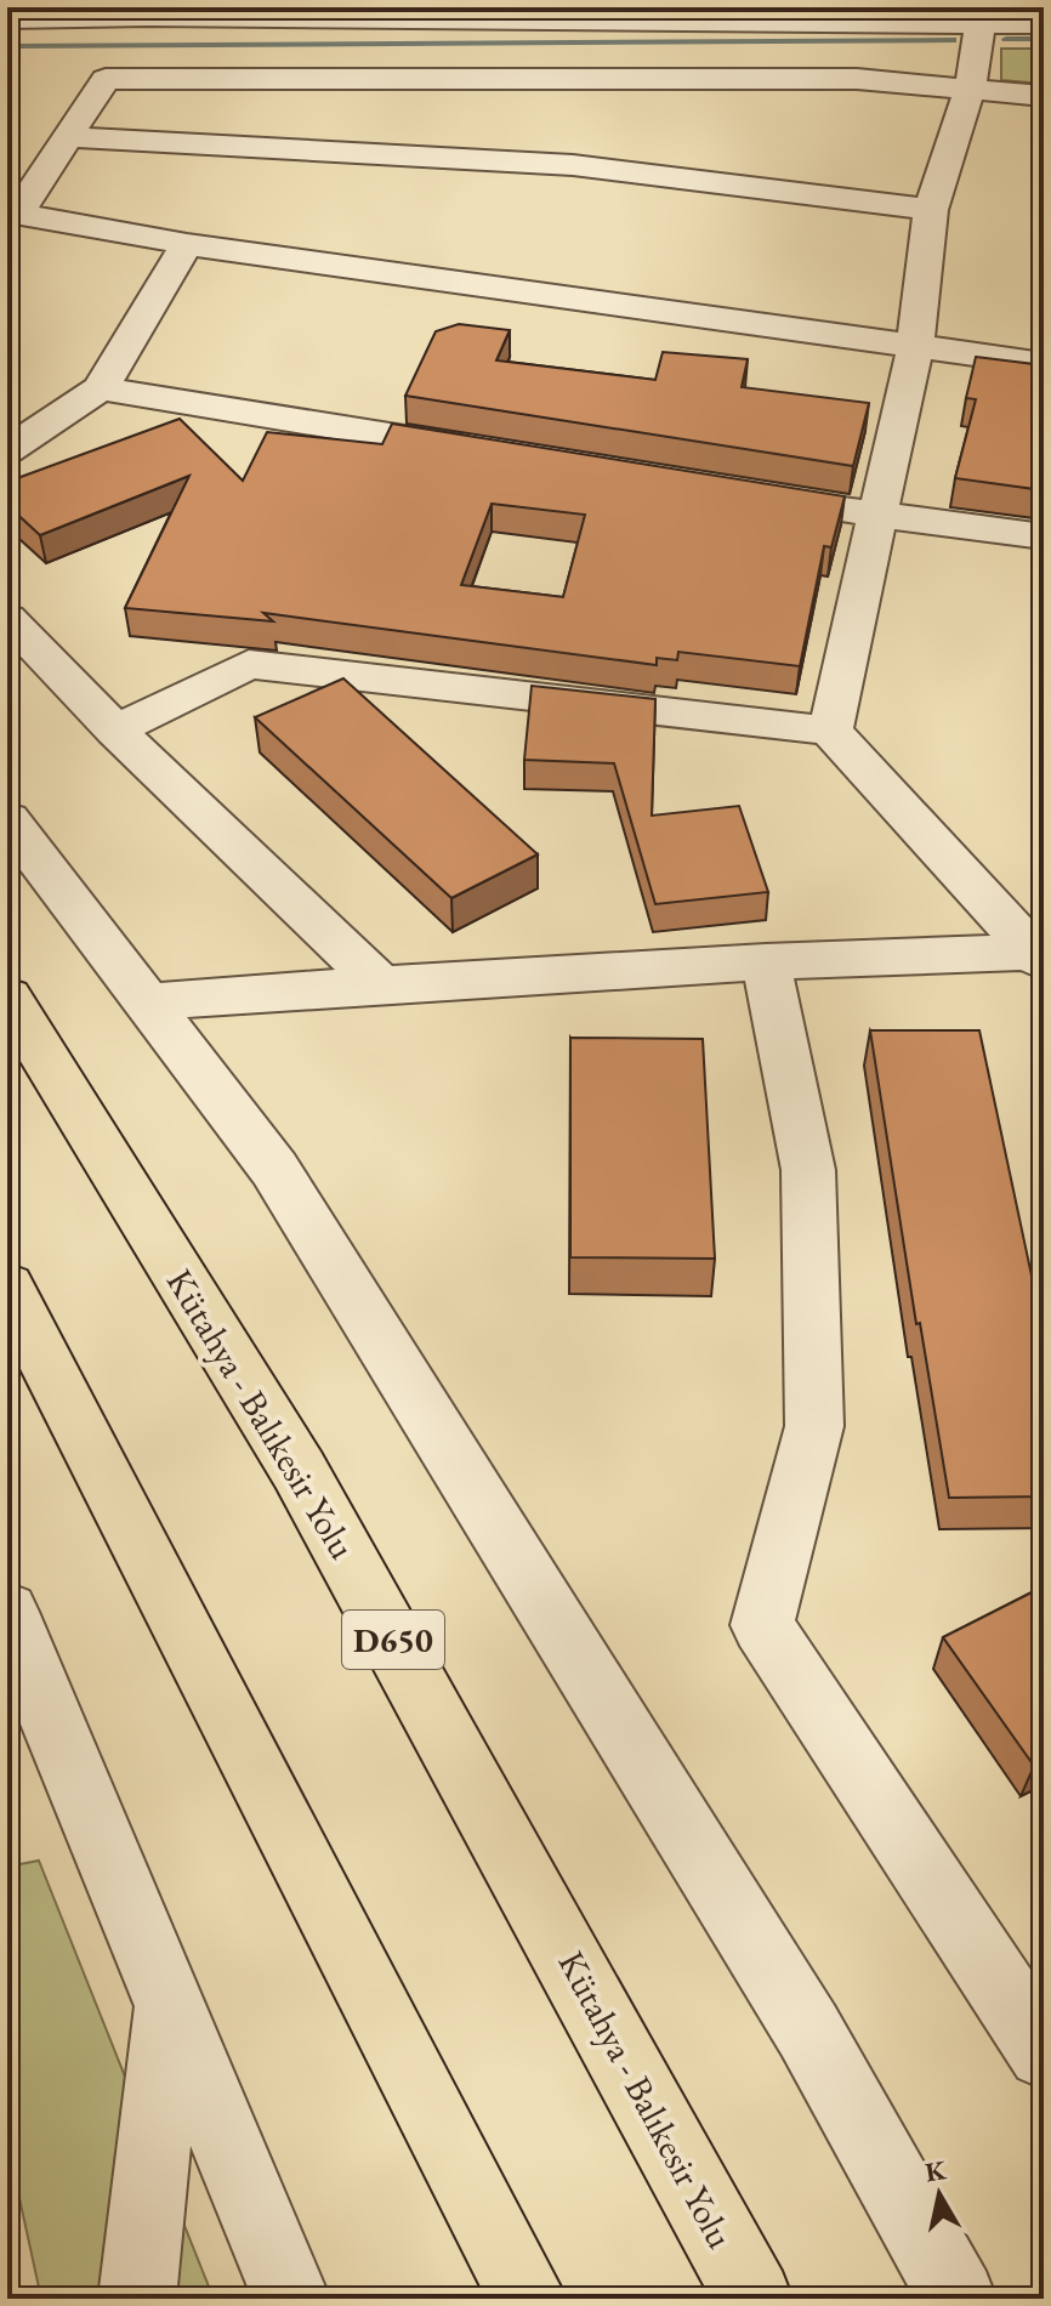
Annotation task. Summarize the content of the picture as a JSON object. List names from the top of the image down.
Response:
{
  "streets": {
    "highway": ["Kütahya - Balıkesir Yolu", "D650"]
  },
  "north": "top"
}
